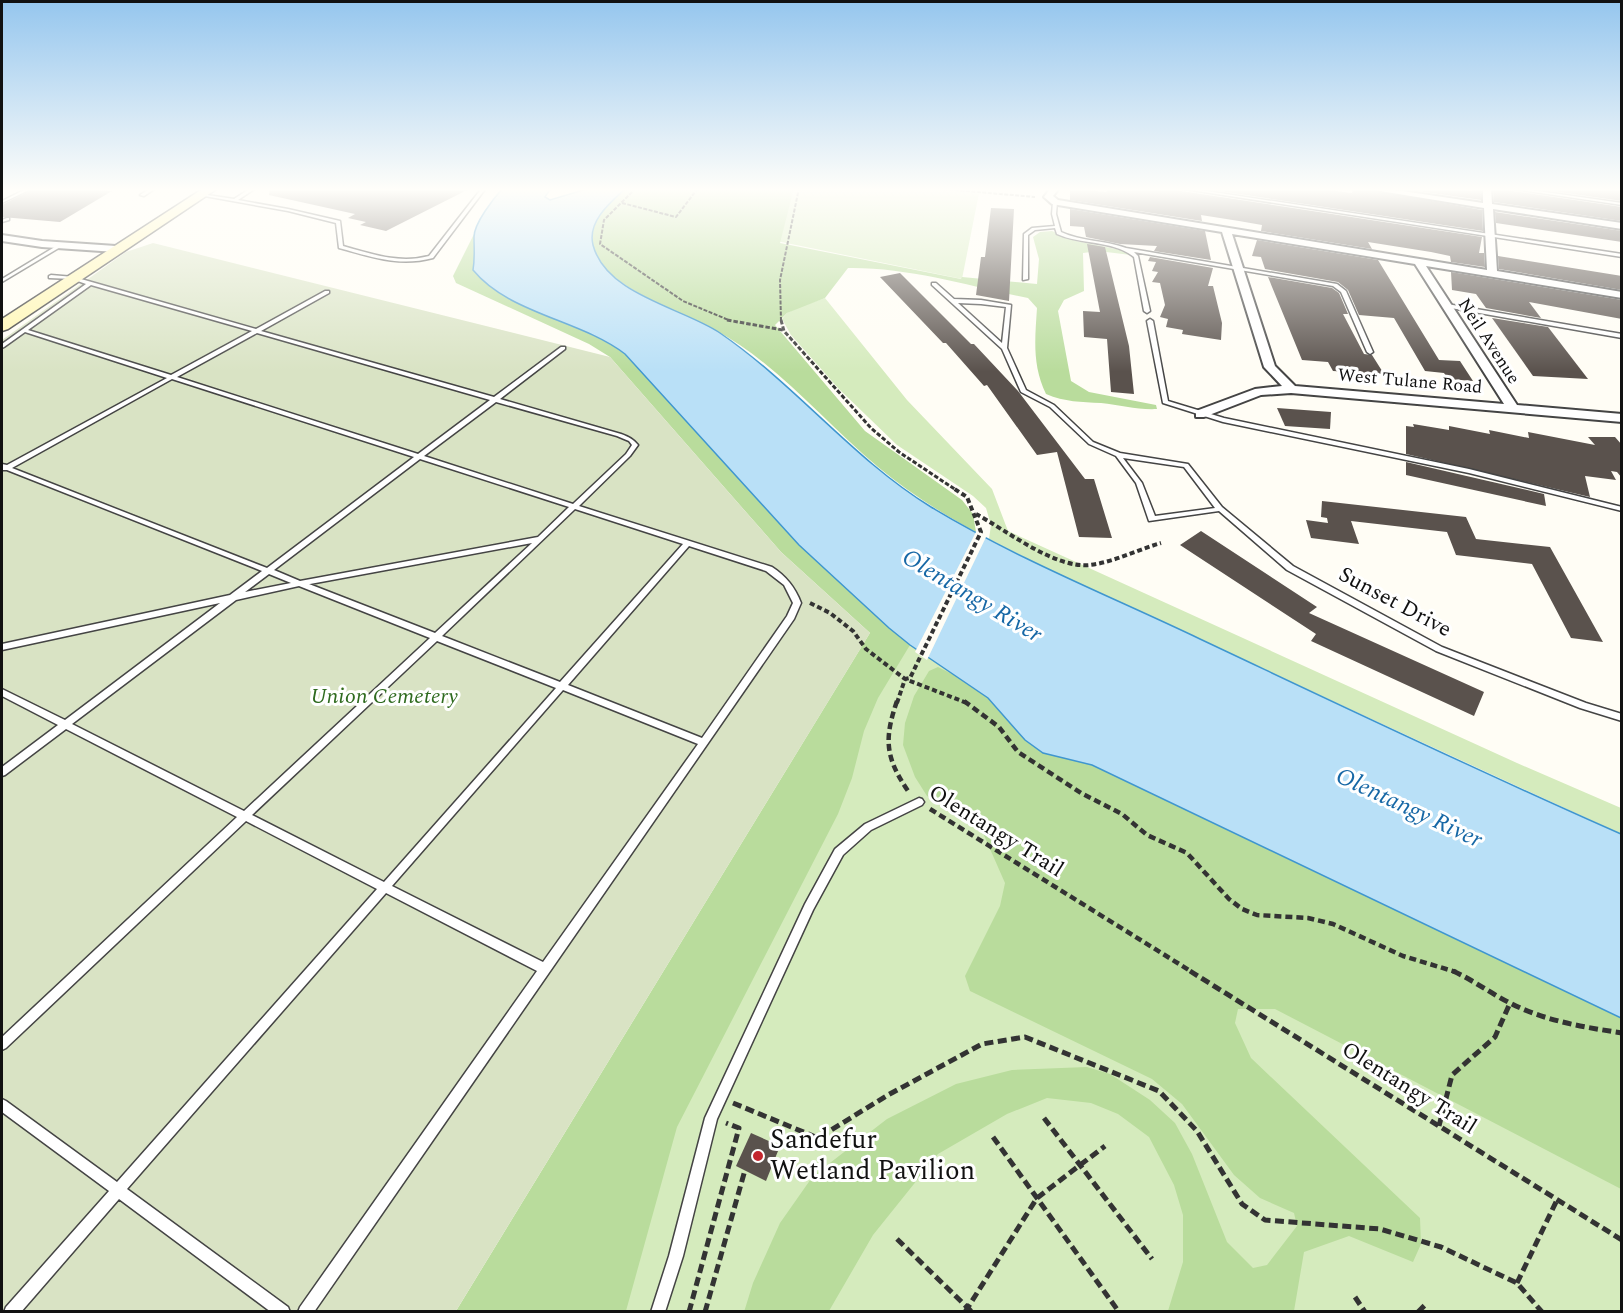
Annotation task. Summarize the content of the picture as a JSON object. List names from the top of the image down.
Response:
{
  "streets": {
    "street": ["Neil Avenue", "West Tulane Road"],
    "lane": ["Sunset Drive"],
    "path": ["Olentangy Trail"]
  },
  "crossings": [
    ["Neil Avenue", "West Tulane Road"]
  ],
  "water": ["Olentangy River"],
  "parks": ["Union Cemetery"],
  "places": ["Sandefur Wetland Pavilion"]
}
